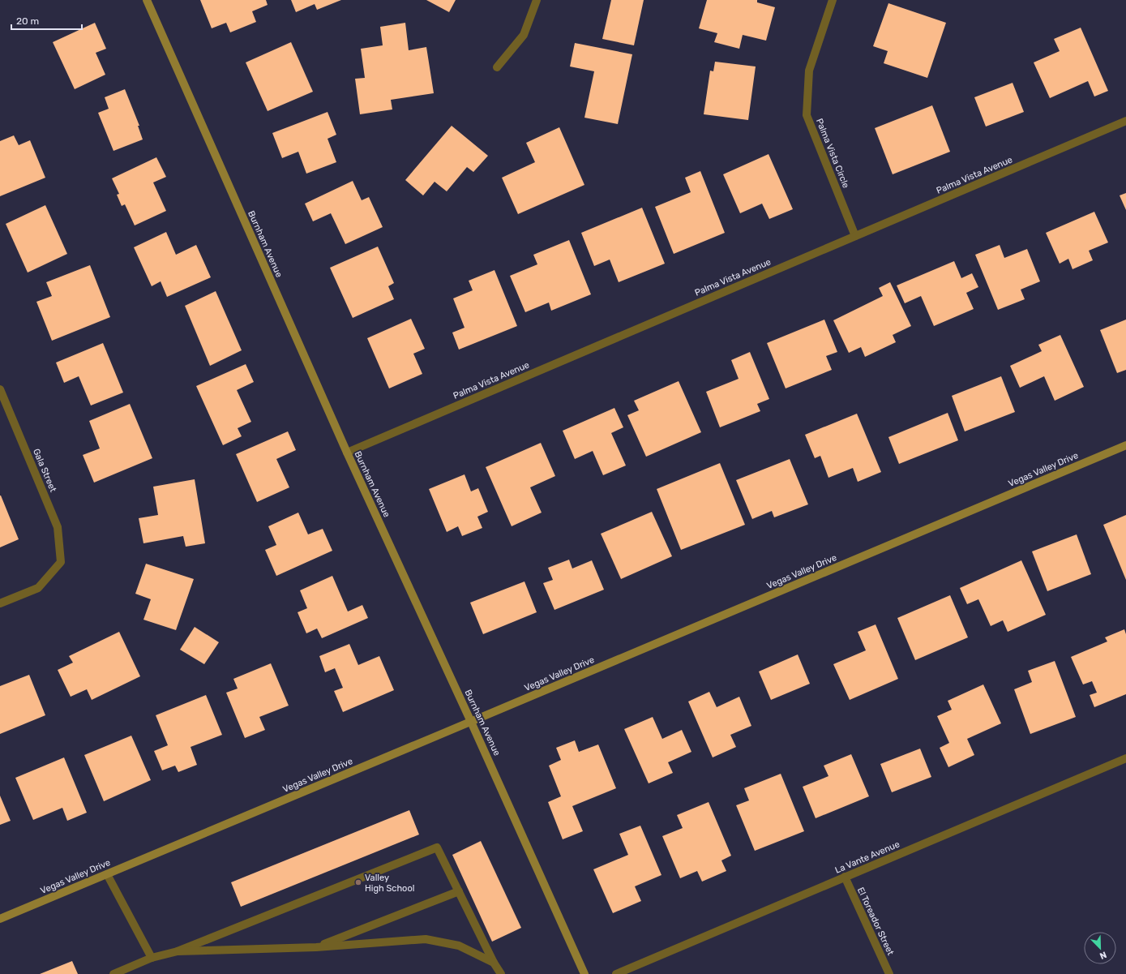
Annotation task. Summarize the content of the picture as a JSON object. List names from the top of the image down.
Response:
{
  "streets": {
    "street": [
      "Palma Vista Circle",
      "Palma Vista Avenue",
      "Burnham Avenue",
      "Vegas Valley Drive",
      "Gala Street",
      "La Vante Avenue",
      "El Toreador Street"
    ]
  },
  "crossings": [
    ["Palma Vista Circle", "Palma Vista Avenue"],
    ["Palma Vista Avenue", "Burnham Avenue"],
    ["Burnham Avenue", "Vegas Valley Drive"],
    ["La Vante Avenue", "El Toreador Street"]
  ],
  "places": ["Valley High School"],
  "scale_bar": "20 m",
  "north": "bottom right"
}
